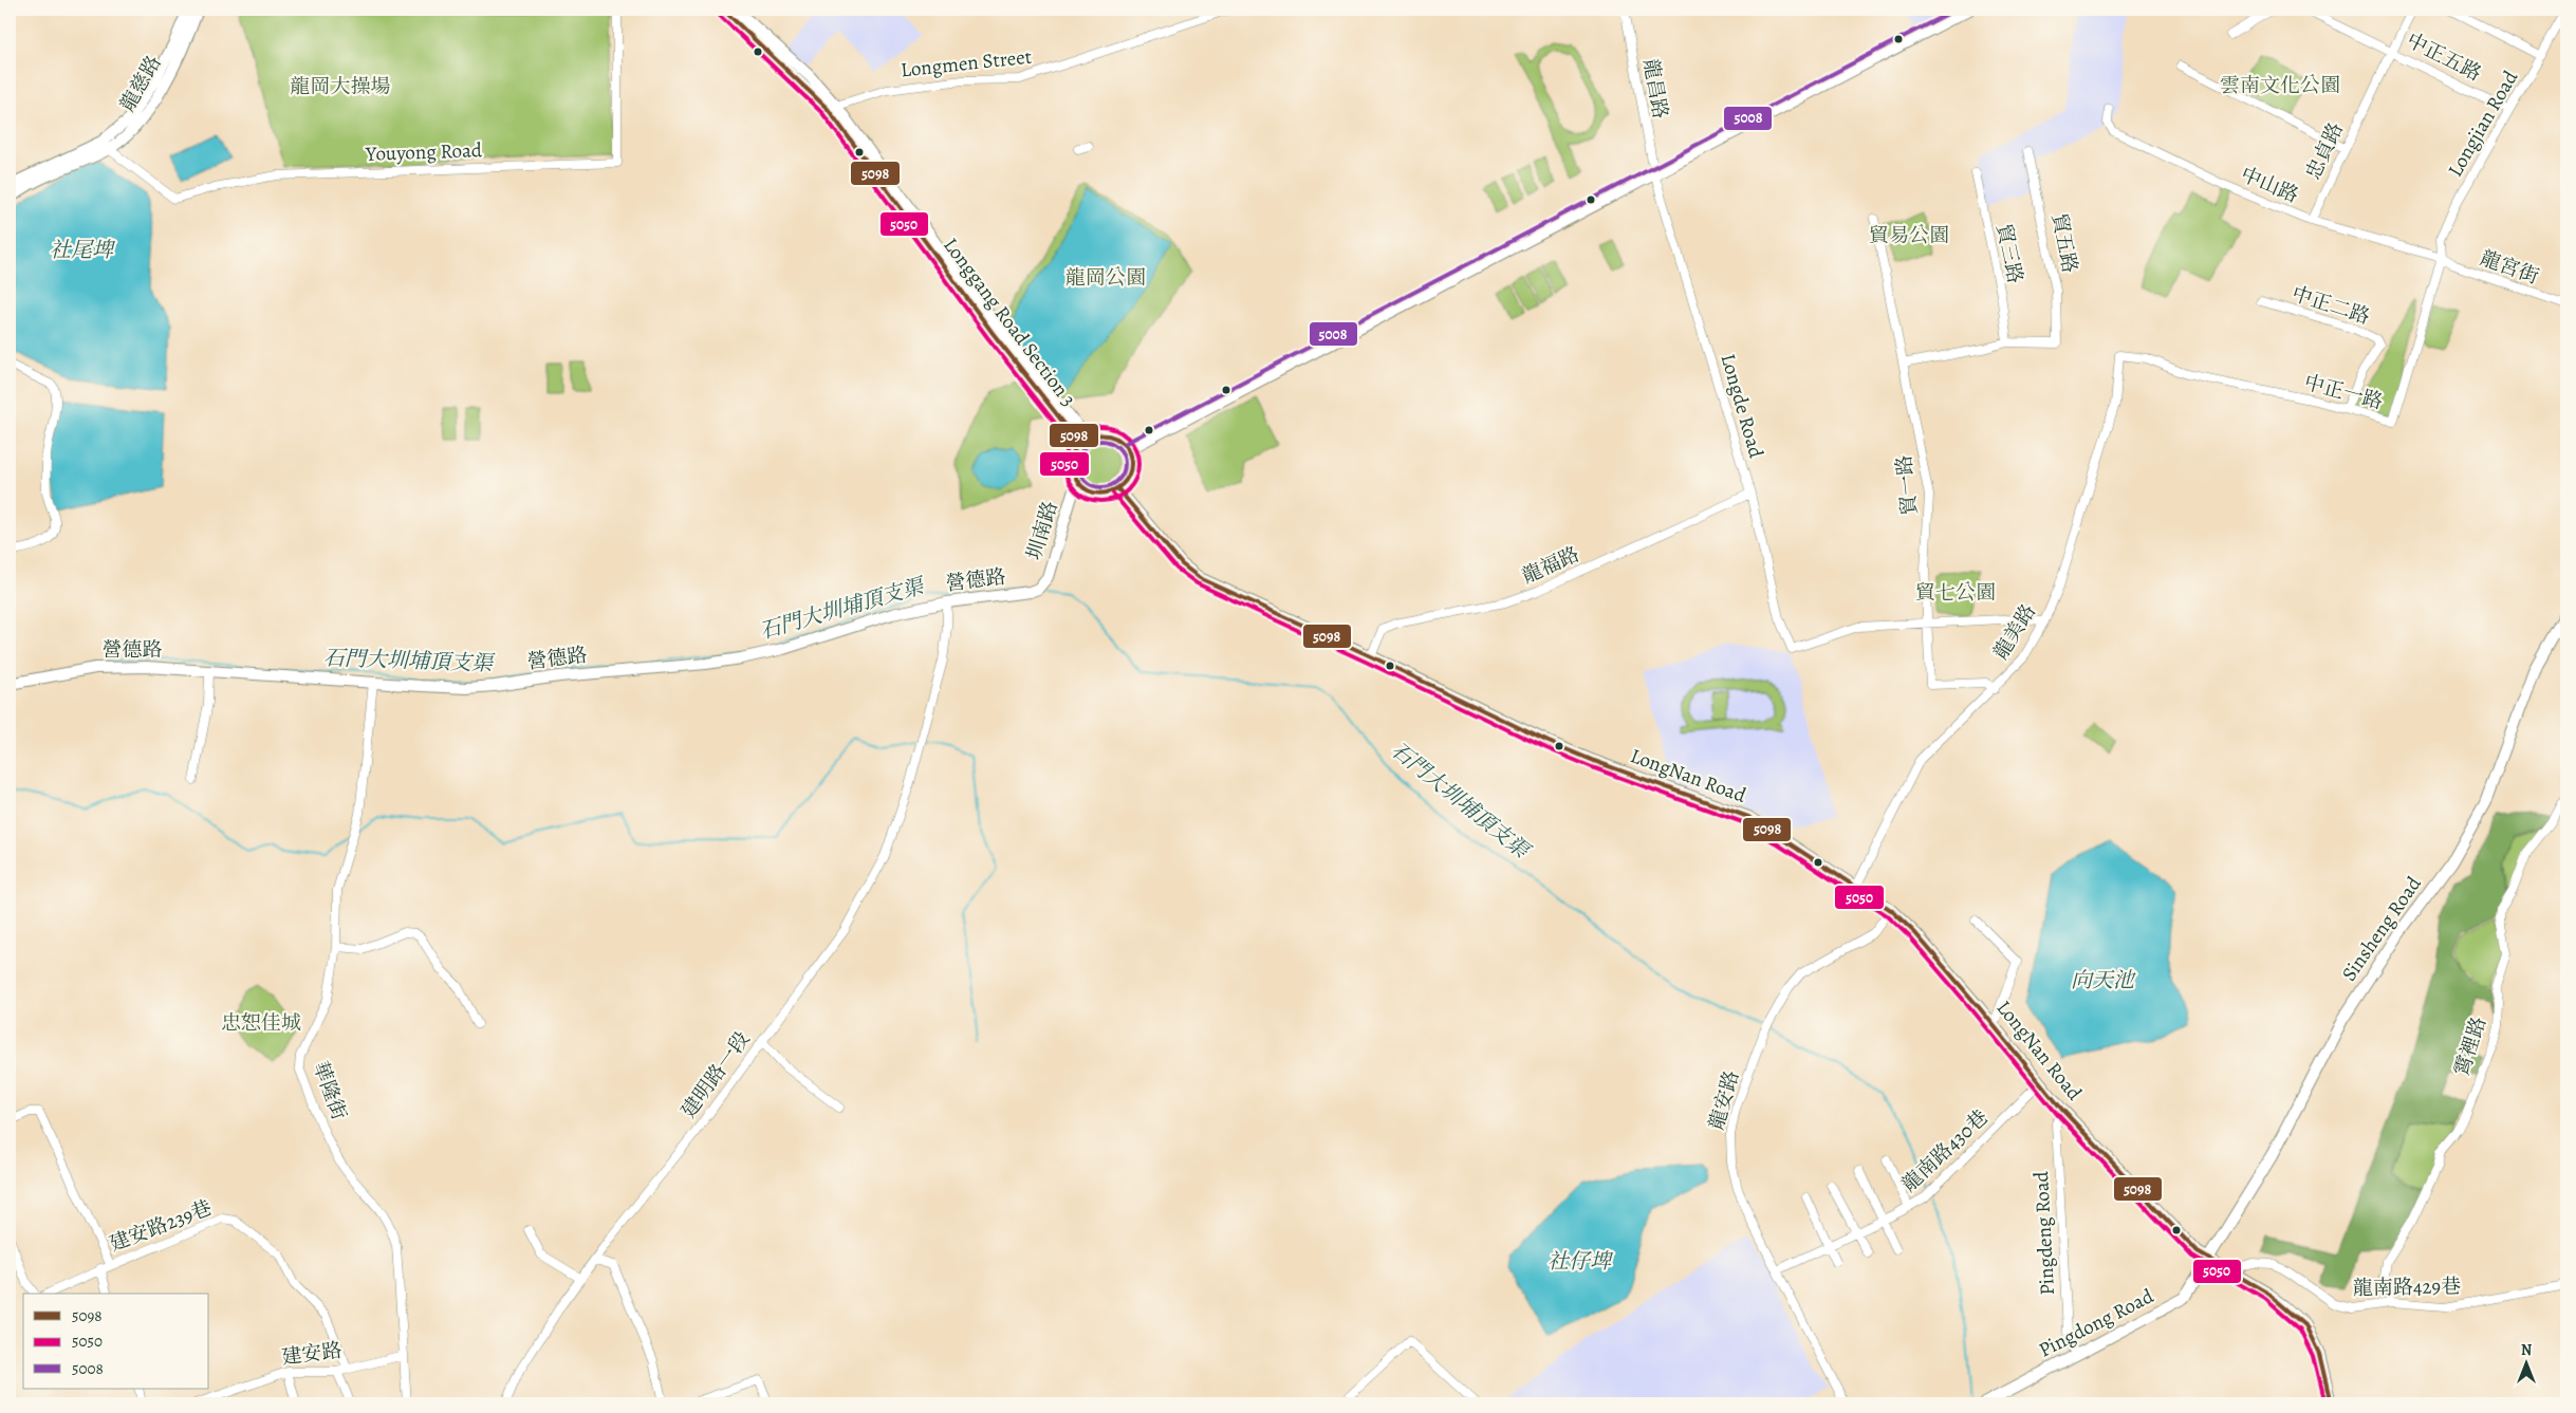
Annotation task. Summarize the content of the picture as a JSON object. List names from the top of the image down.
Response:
{
  "streets": {
    "street": [
      "中正五路",
      "Longmen Street",
      "龍慈路",
      "龍昌路",
      "Longjian Road",
      "忠貞路",
      "Youyong Road",
      "中山路",
      "貿五路",
      "貿三路",
      "龍宮街",
      "中正二路",
      "Longgang Road Section 3",
      "中正一路",
      "Longde Road",
      "貿一路",
      "圳南路",
      "龍福路",
      "營德路",
      "龍美路",
      "LongNan Road",
      "Sinsheng Road",
      "霄裡路",
      "建明路一段",
      "華隆街",
      "龍安路",
      "龍南路430巷",
      "建安路239巷",
      "Pingdeng Road",
      "龍南路429巷",
      "Pingdong Road",
      "建安路"
    ]
  },
  "crossings": [
    ["中正五路", "Longjian Road"],
    ["中正五路", "忠貞路"],
    ["Longmen Street", "Longgang Road Section 3"],
    ["龍慈路", "Youyong Road"],
    ["龍昌路", "Longde Road"],
    ["Longjian Road", "中山路"],
    ["Longjian Road", "龍宮街"],
    ["Longjian Road", "中正一路"],
    ["忠貞路", "中山路"],
    ["中山路", "龍宮街"],
    ["中山路", "中正一路"],
    ["貿五路", "貿三路"],
    ["龍宮街", "中正一路"],
    ["中正二路", "中正一路"],
    ["Longgang Road Section 3", "圳南路"],
    ["Longgang Road Section 3", "LongNan Road"],
    ["中正一路", "龍美路"],
    ["Longde Road", "貿一路"],
    ["Longde Road", "龍福路"],
    ["貿一路", "龍美路"],
    ["圳南路", "營德路"],
    ["圳南路", "LongNan Road"],
    ["龍福路", "LongNan Road"],
    ["營德路", "建明路一段"],
    ["營德路", "華隆街"],
    ["龍美路", "LongNan Road"],
    ["LongNan Road", "Sinsheng Road"],
    ["LongNan Road", "龍安路"],
    ["LongNan Road", "龍南路430巷"],
    ["LongNan Road", "Pingdeng Road"],
    ["LongNan Road", "Pingdong Road"],
    ["Sinsheng Road", "Pingdong Road"],
    ["霄裡路", "龍南路429巷"],
    ["華隆街", "建安路"],
    ["龍安路", "龍南路430巷"],
    ["建安路239巷", "建安路"],
    ["Pingdeng Road", "Pingdong Road"]
  ],
  "water": [
    "社尾埤",
    "石門大圳埔頂支渠",
    "向天池",
    "社仔埤"
  ],
  "parks": [
    "雲南文化公園",
    "龍岡大操場",
    "貿易公園",
    "龍岡公園",
    "貿七公園",
    "忠恕佳城"
  ],
  "lines": ["transit line 5098", "transit line 5008", "transit line 5050"],
  "legend": ["5098", "5050", "5008"],
  "north": "top"
}
